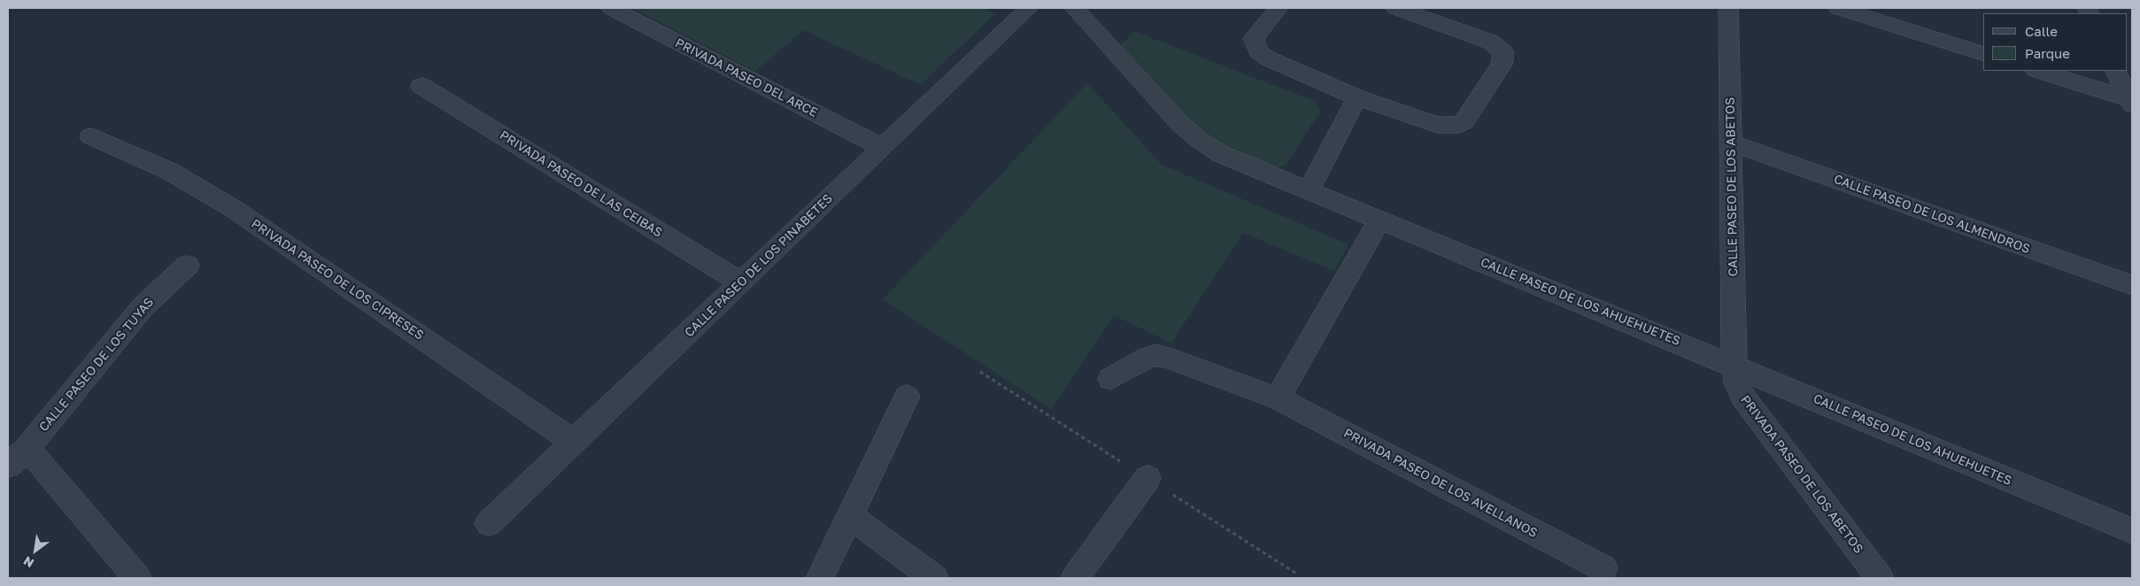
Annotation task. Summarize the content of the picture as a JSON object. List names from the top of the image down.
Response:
{
  "streets": {
    "street": [
      "PRIVADA PASEO DEL ARCE",
      "PRIVADA PASEO DE LAS CEIBAS",
      "CALLE PASEO DE LOS ABETOS",
      "CALLE PASEO DE LOS ALMENDROS",
      "CALLE PASEO DE LOS PINABETES",
      "PRIVADA PASEO DE LOS CIPRESES",
      "CALLE PASEO DE LOS AHUEHUETES",
      "CALLE PASEO DE LOS TUYAS",
      "PRIVADA PASEO DE LOS ABETOS",
      "PRIVADA PASEO DE LOS AVELLANOS"
    ]
  },
  "crossings": [
    ["PRIVADA PASEO DEL ARCE", "CALLE PASEO DE LOS PINABETES"],
    ["PRIVADA PASEO DE LAS CEIBAS", "CALLE PASEO DE LOS PINABETES"],
    ["CALLE PASEO DE LOS ABETOS", "CALLE PASEO DE LOS ALMENDROS"],
    ["CALLE PASEO DE LOS ABETOS", "CALLE PASEO DE LOS AHUEHUETES"],
    ["CALLE PASEO DE LOS ABETOS", "PRIVADA PASEO DE LOS ABETOS"],
    ["CALLE PASEO DE LOS PINABETES", "PRIVADA PASEO DE LOS CIPRESES"],
    ["CALLE PASEO DE LOS AHUEHUETES", "PRIVADA PASEO DE LOS ABETOS"]
  ],
  "legend": ["Calle", "Parque"],
  "north": "bottom left"
}
